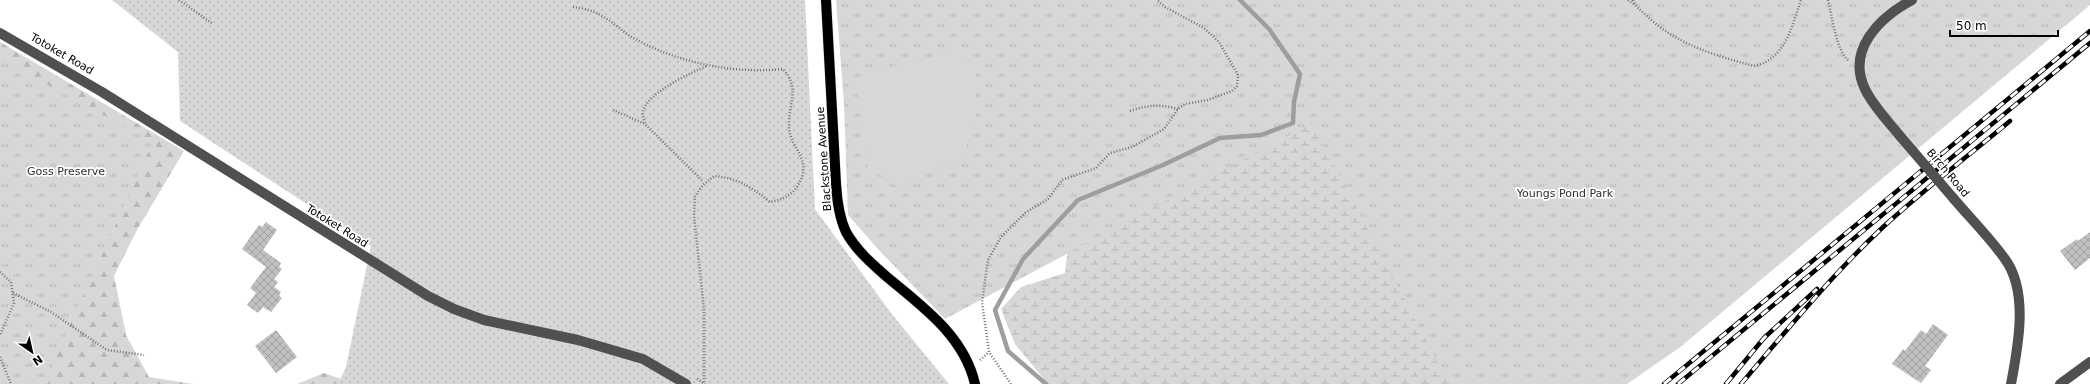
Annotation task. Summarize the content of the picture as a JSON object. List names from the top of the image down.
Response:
{
  "streets": {
    "main road": ["Blackstone Avenue"],
    "street": ["Totoket Road", "Birch Road"]
  },
  "parks": ["Goss Preserve", "Youngs Pond Park"],
  "scale_bar": "50 m",
  "north": "bottom right"
}
